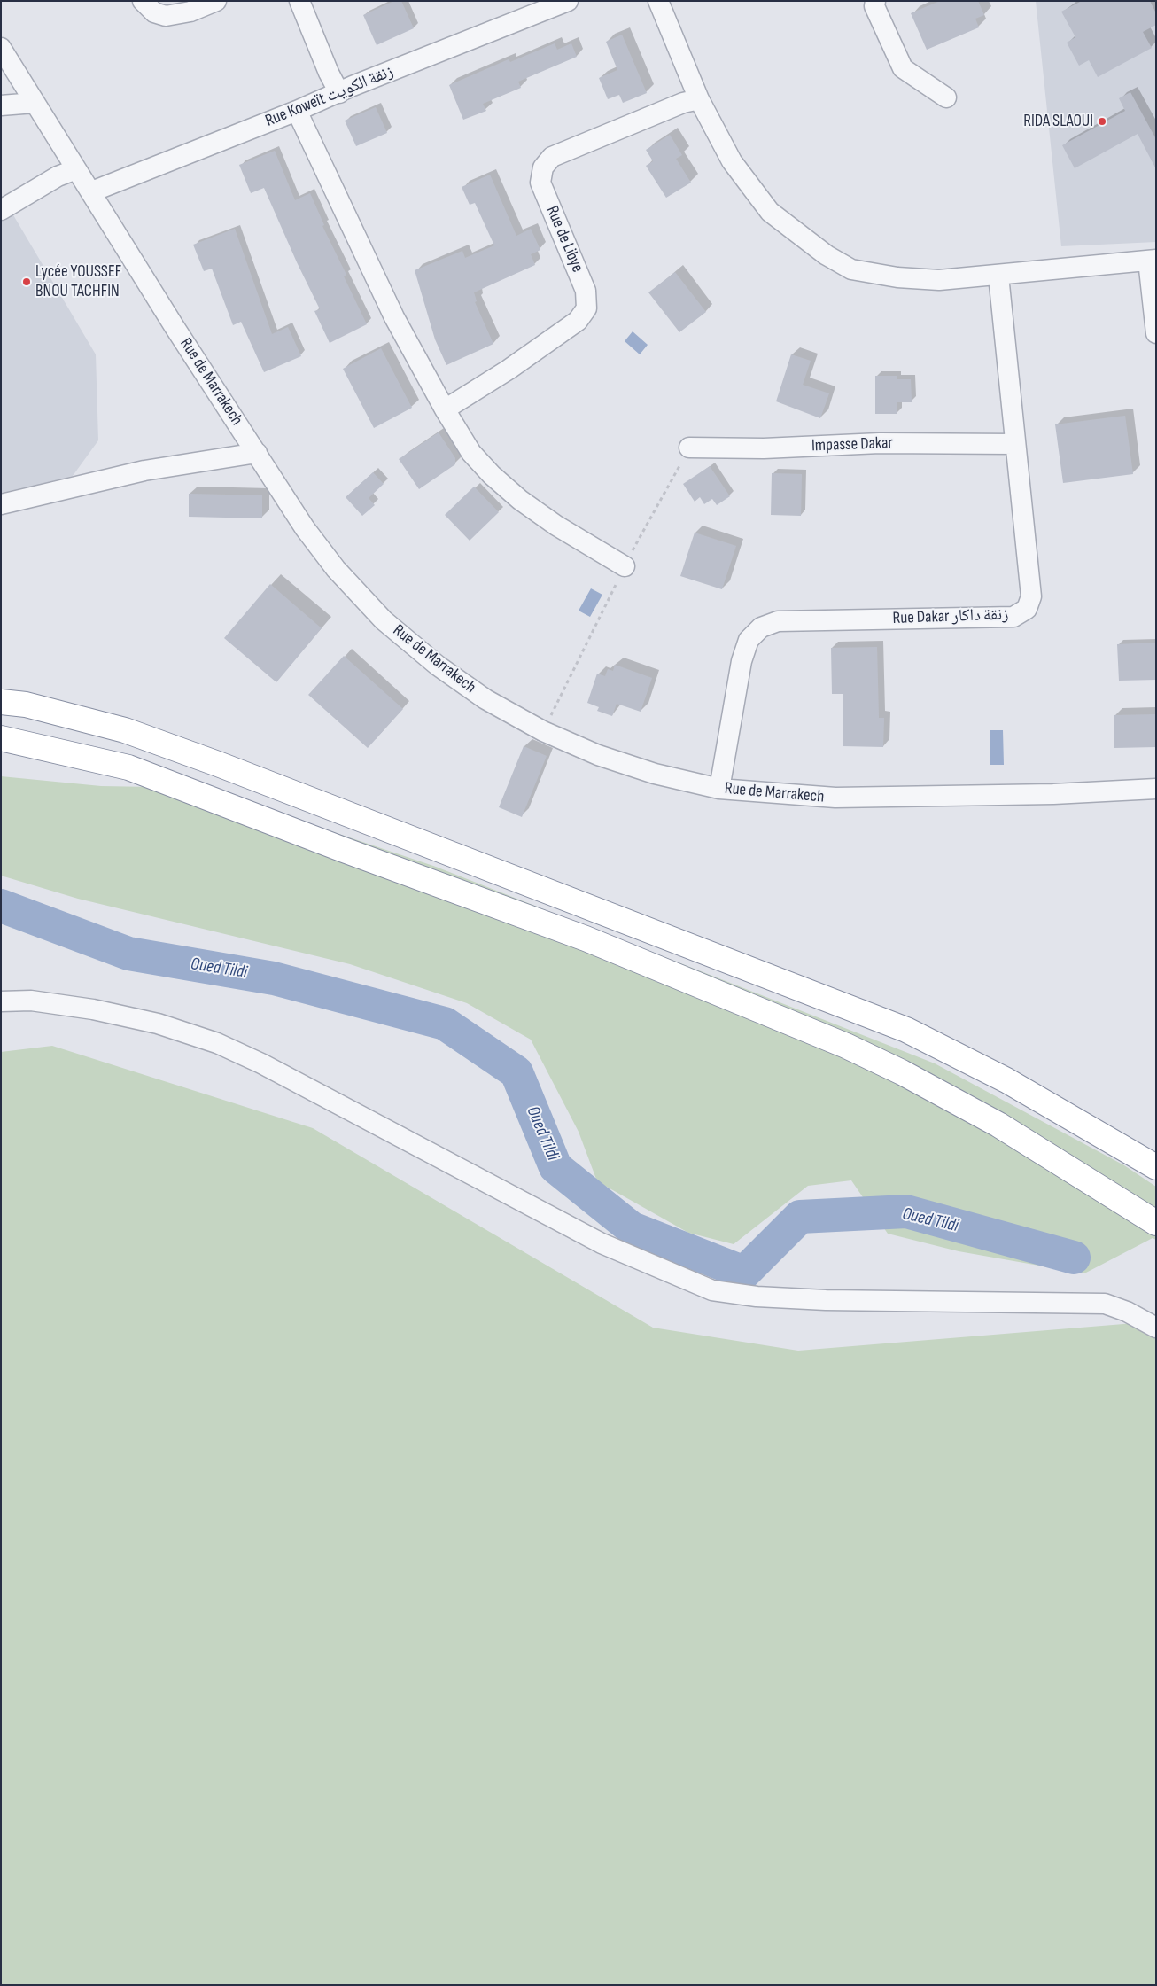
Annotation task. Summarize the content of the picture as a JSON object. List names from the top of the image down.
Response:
{
  "streets": {
    "street": [
      "Rue Koweït زنقة الكويت",
      "Rue de Libye",
      "Rue de Marrakech",
      "Impasse Dakar",
      "Rue Dakar زنقة داكار"
    ]
  },
  "crossings": [
    ["Rue Koweït زنقة الكويت", "Rue de Marrakech"],
    ["Rue de Marrakech", "Rue Dakar زنقة داكار"],
    ["Impasse Dakar", "Rue Dakar زنقة داكار"]
  ],
  "water": ["Oued Tildi"],
  "places": ["RIDA SLAOUI", "Lycée YOUSSEF BNOU TACHFIN"]
}
